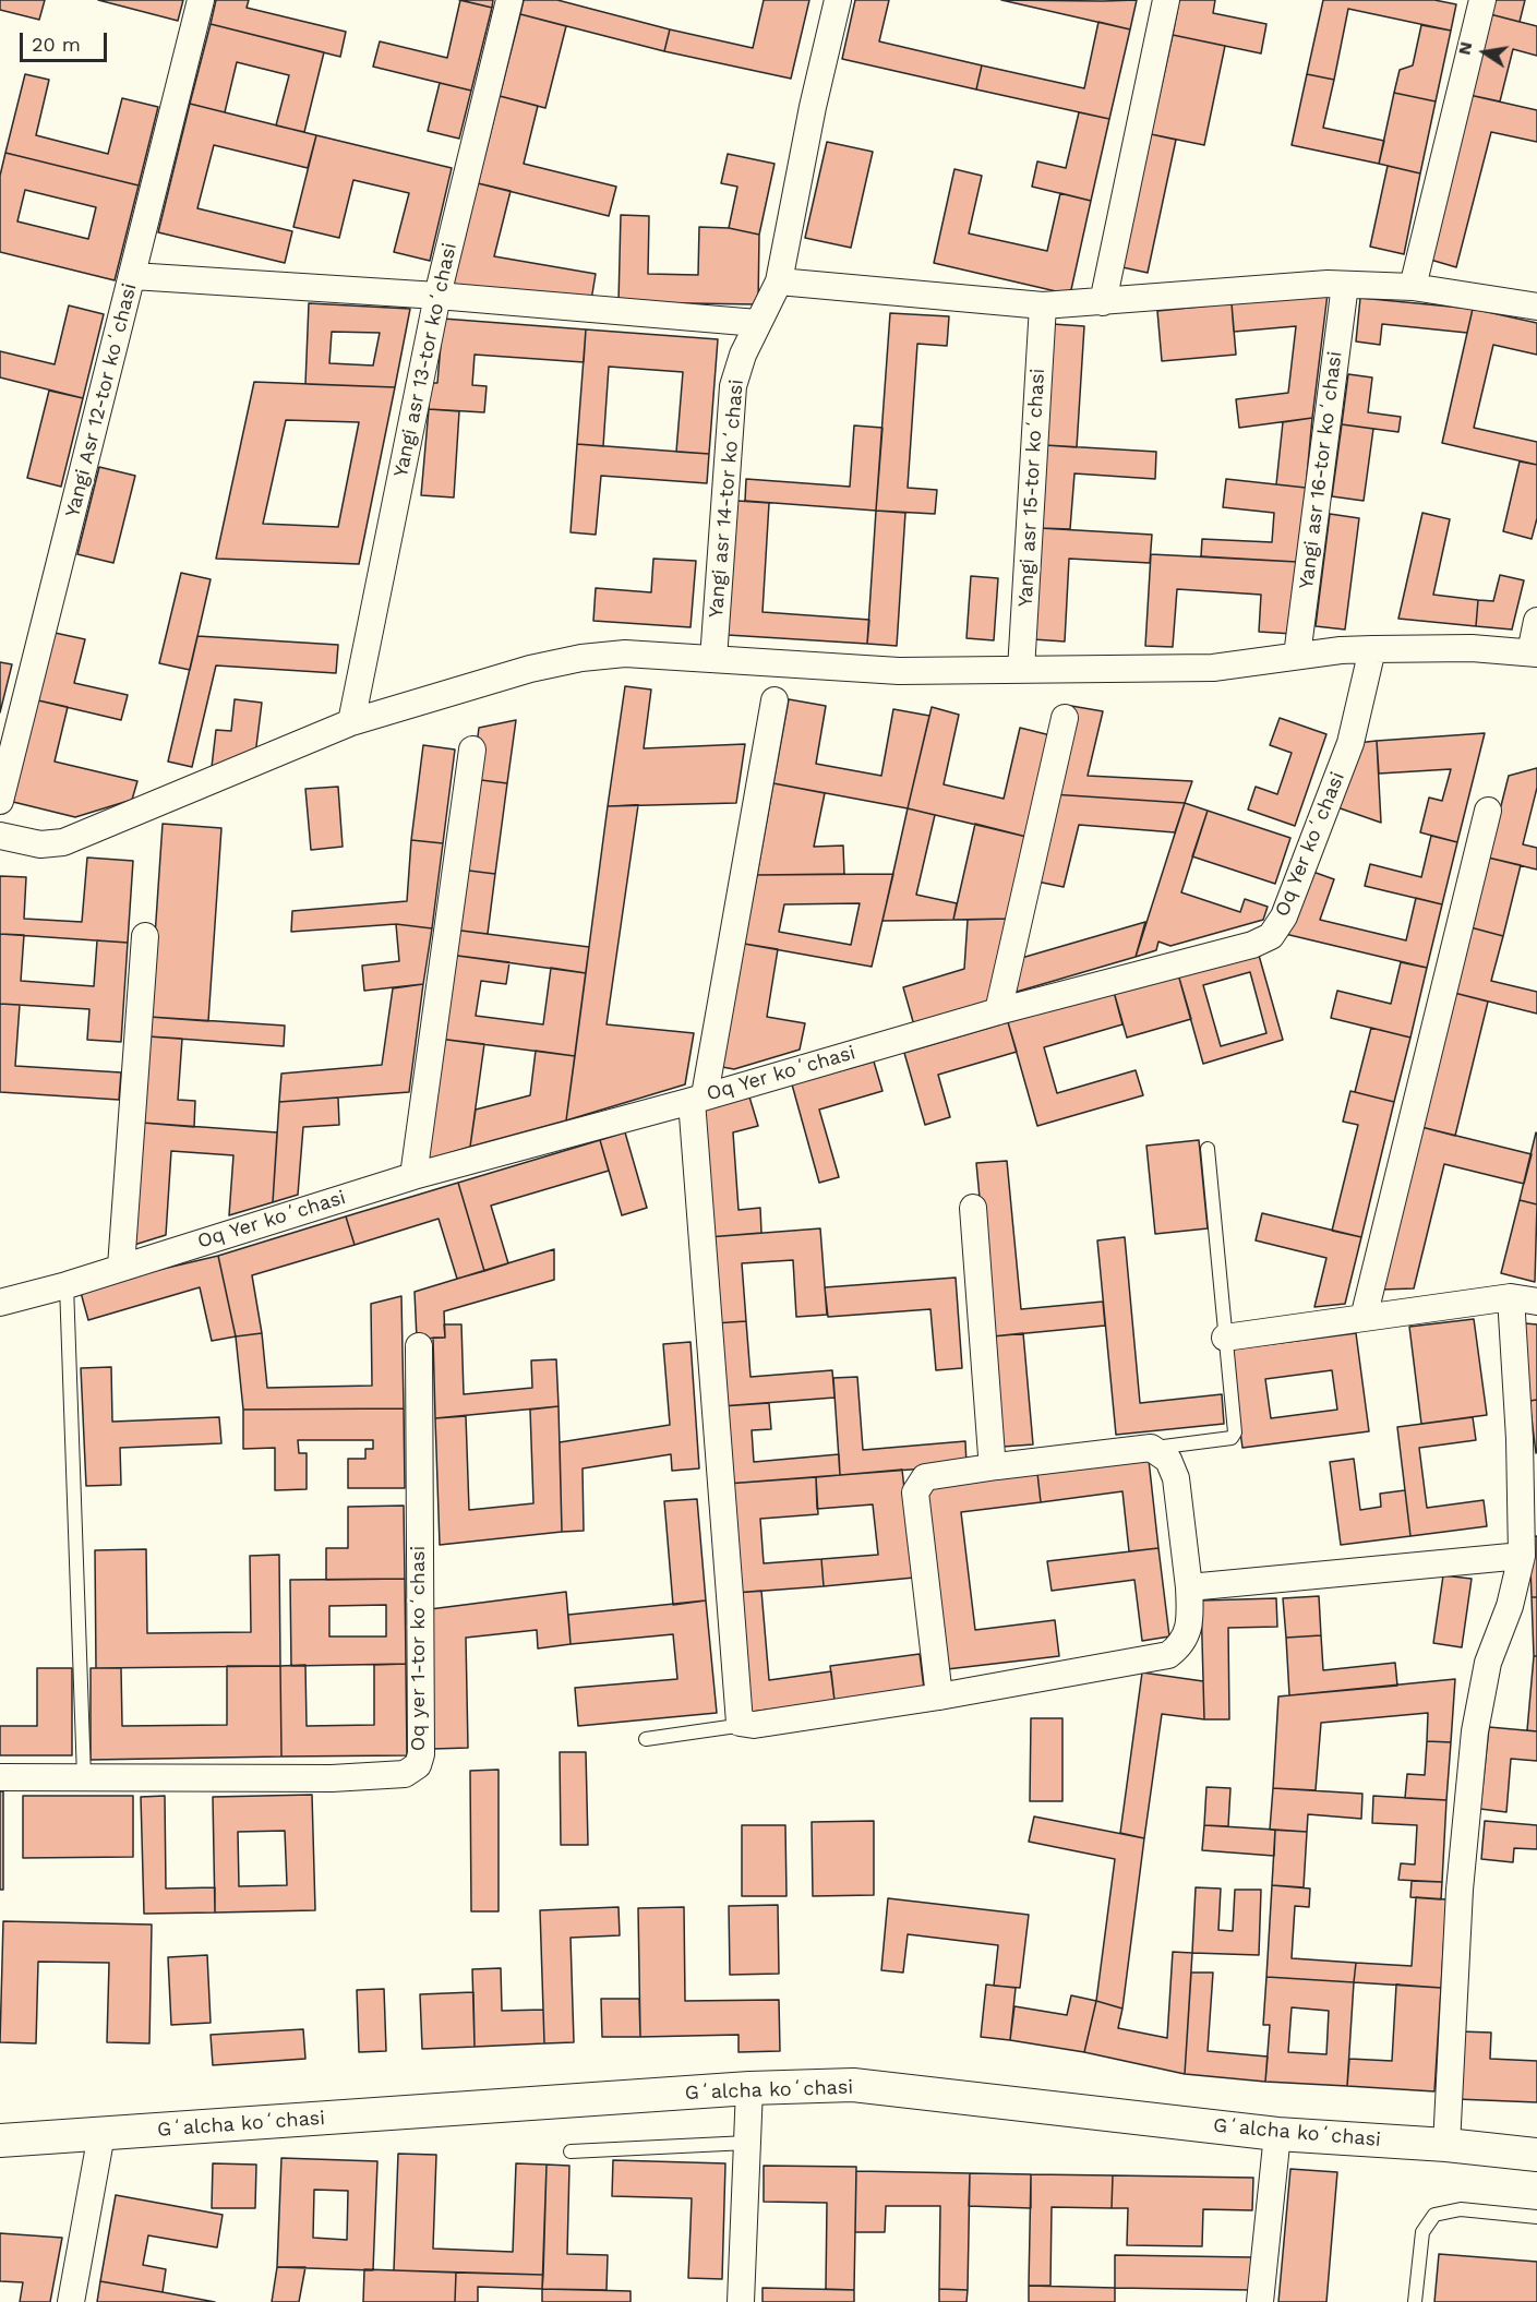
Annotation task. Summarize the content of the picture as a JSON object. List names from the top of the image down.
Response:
{
  "streets": {
    "street": [
      "Yangi asr 13-tor koʻchasi",
      "Yangi Asr 12-tor koʻchasi",
      "Yangi asr 16-tor koʻchasi",
      "Yangi asr 15-tor koʻchasi",
      "Yangi asr 14-tor koʻchasi",
      "Oq Yer koʻchasi",
      "Oq yer 1-tor koʻchasi",
      "Gʻalcha koʻchasi"
    ]
  },
  "scale_bar": "20 m",
  "north": "left"
}
